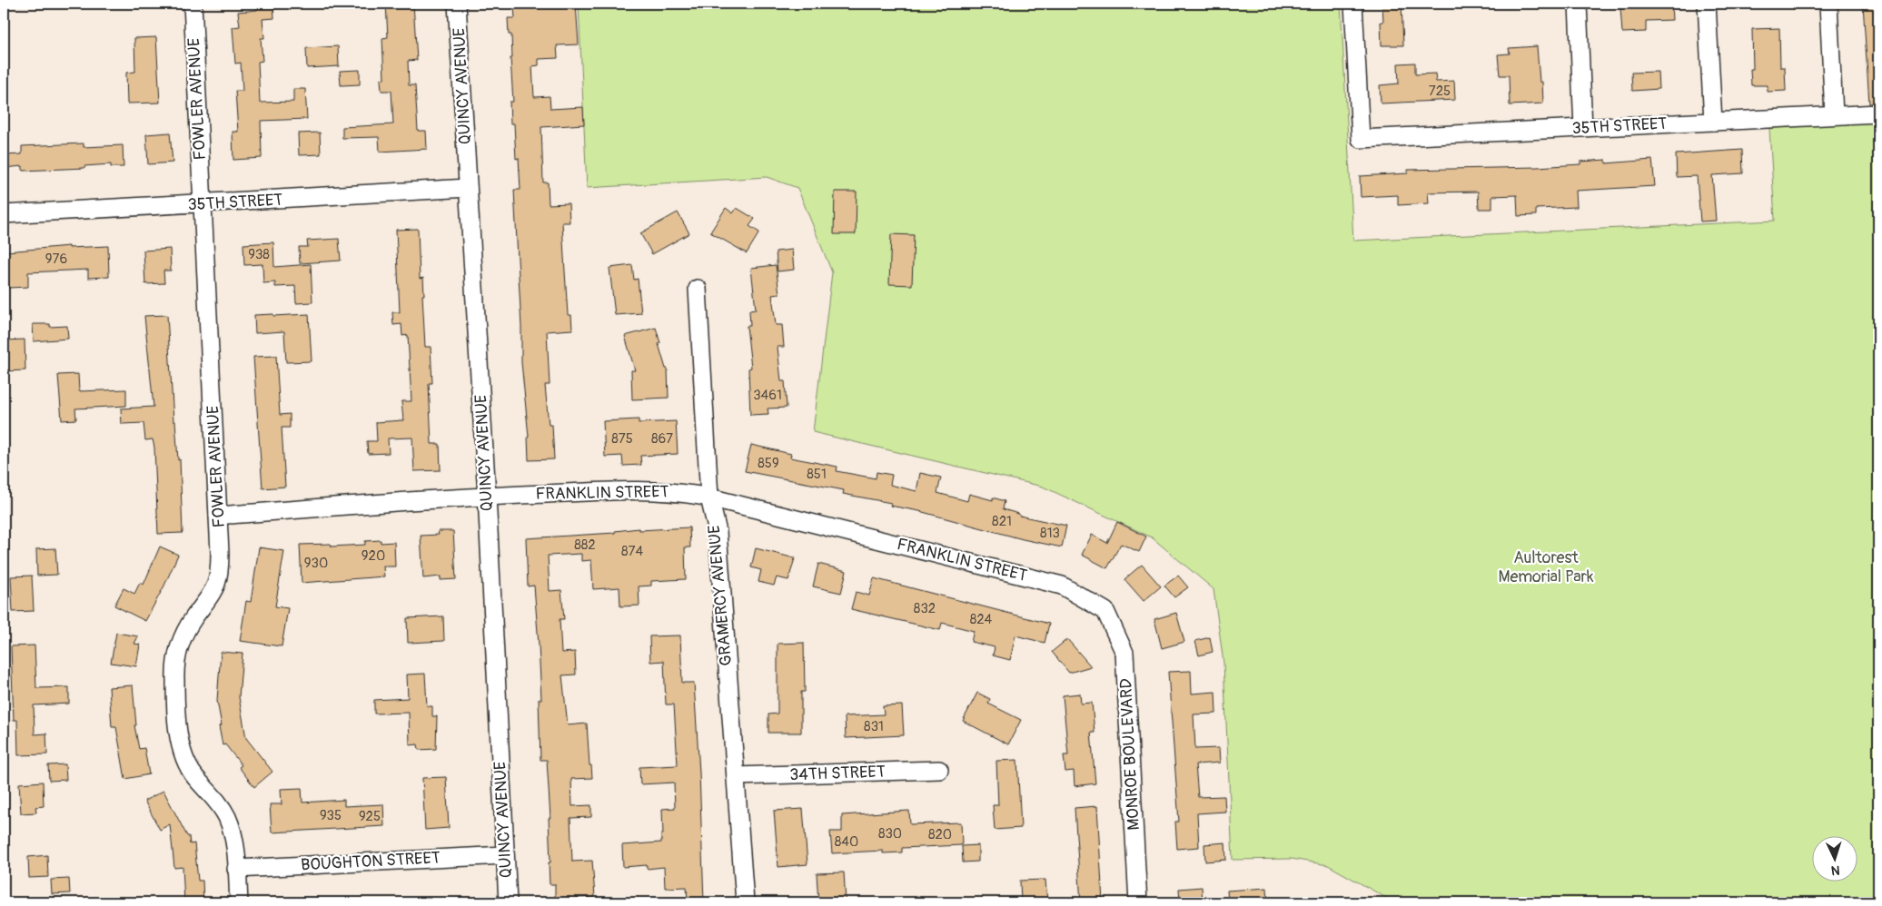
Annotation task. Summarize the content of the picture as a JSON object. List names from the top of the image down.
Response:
{
  "streets": {
    "street": [
      "QUINCY AVENUE",
      "FOWLER AVENUE",
      "35TH STREET",
      "FRANKLIN STREET",
      "GRAMERCY AVENUE",
      "MONROE BOULEVARD",
      "34TH STREET",
      "BOUGHTON STREET"
    ]
  },
  "crossings": [
    ["QUINCY AVENUE", "35TH STREET"],
    ["QUINCY AVENUE", "FRANKLIN STREET"],
    ["QUINCY AVENUE", "BOUGHTON STREET"],
    ["FOWLER AVENUE", "35TH STREET"],
    ["FOWLER AVENUE", "FRANKLIN STREET"],
    ["FOWLER AVENUE", "BOUGHTON STREET"],
    ["FRANKLIN STREET", "GRAMERCY AVENUE"],
    ["FRANKLIN STREET", "MONROE BOULEVARD"],
    ["GRAMERCY AVENUE", "34TH STREET"]
  ],
  "parks": ["Aultorest Memorial Park"],
  "house_numbers": [
    "725",
    "938",
    "976",
    "3461",
    "875",
    "867",
    "859",
    "851",
    "821",
    "813",
    "882",
    "874",
    "920",
    "930",
    "832",
    "824",
    "831",
    "935",
    "925",
    "830",
    "820",
    "840"
  ],
  "north": "bottom"
}
